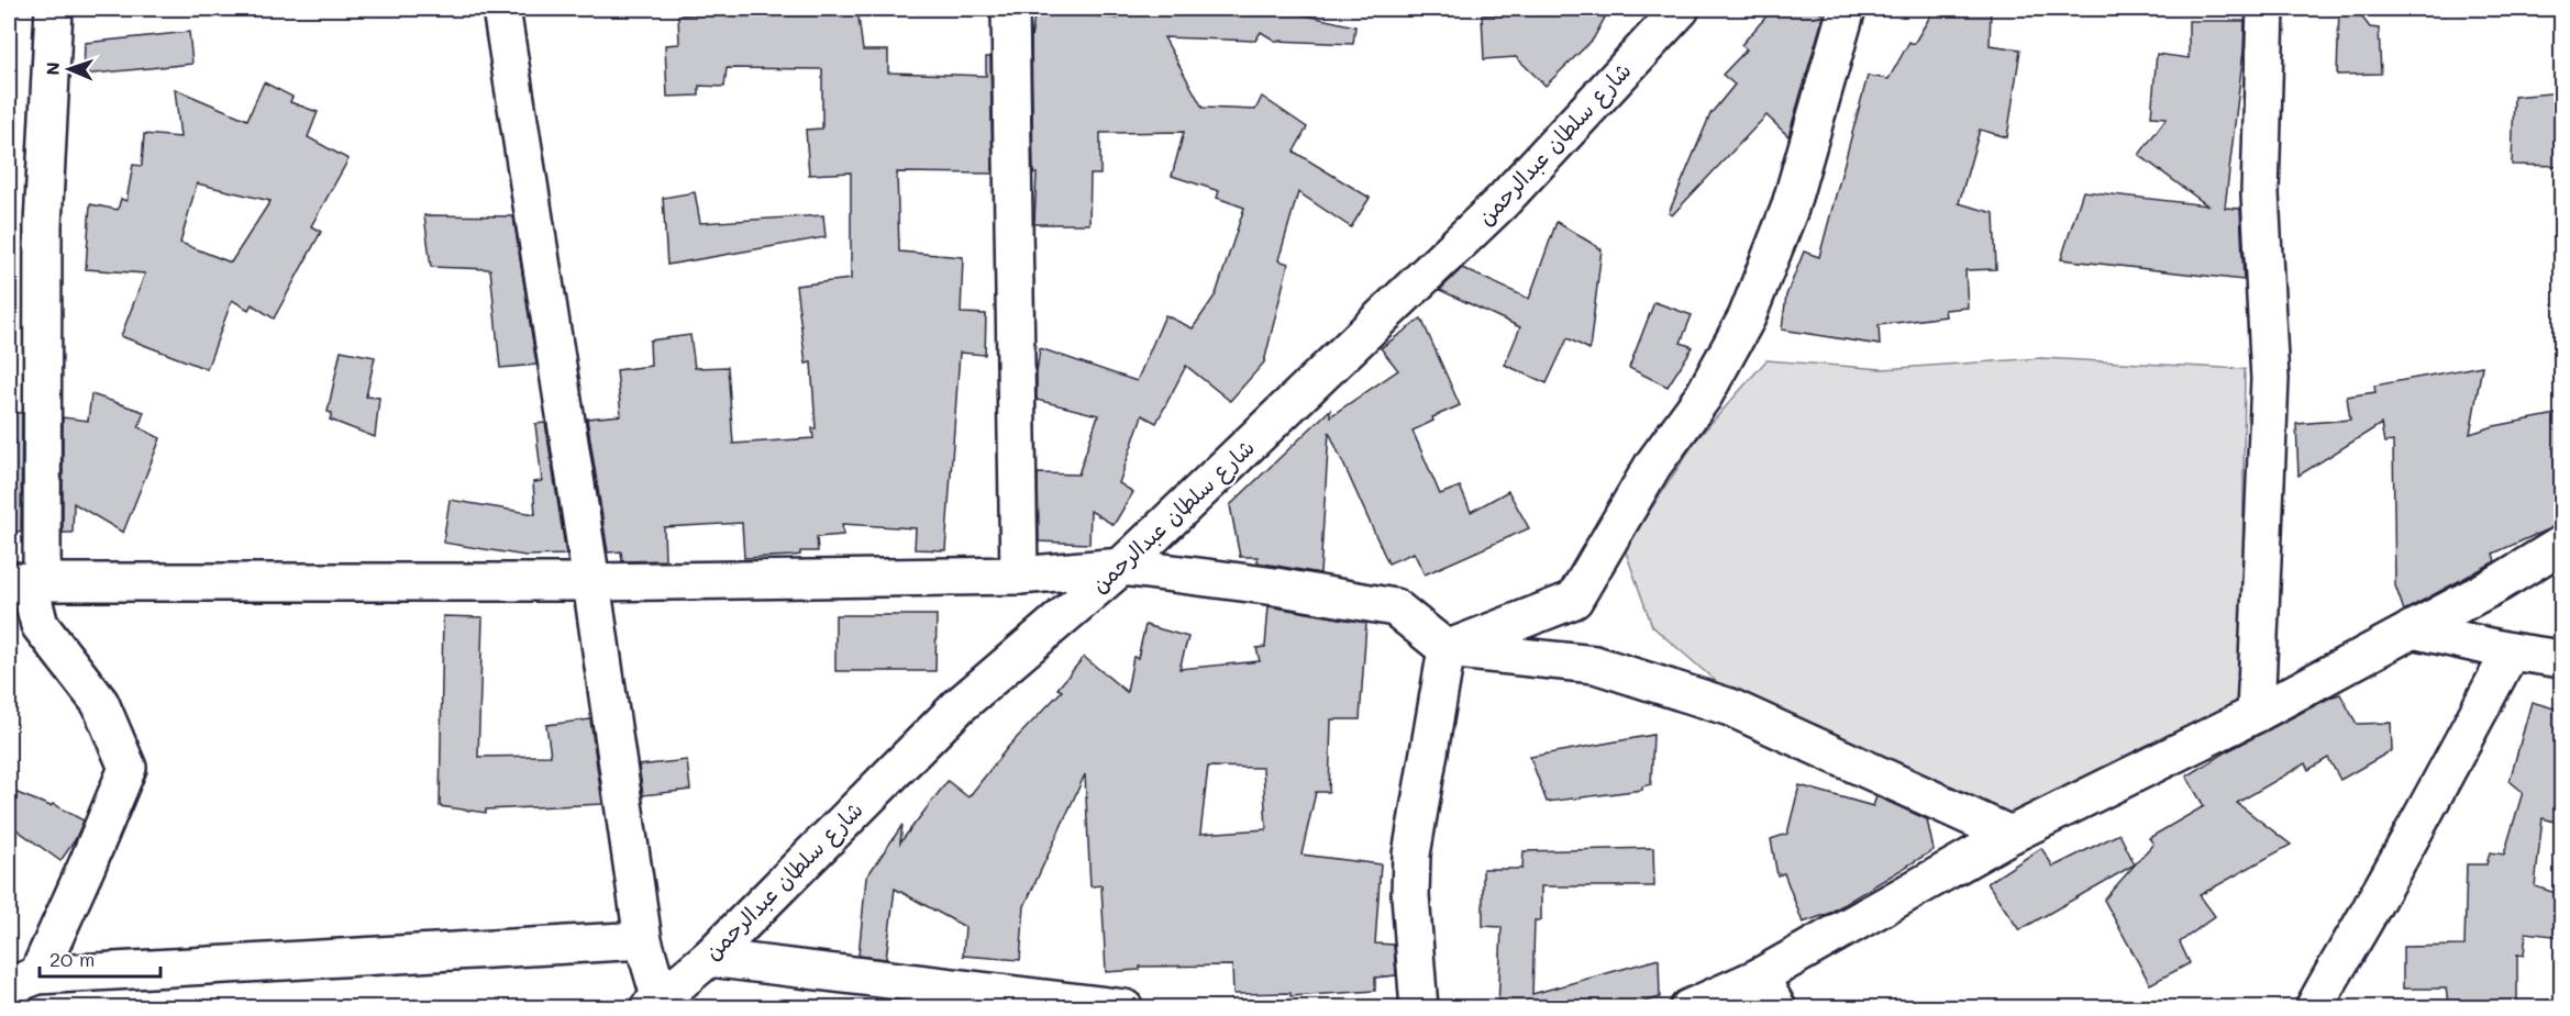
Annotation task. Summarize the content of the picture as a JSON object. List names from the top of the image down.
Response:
{
  "streets": {
    "street": ["شارع سلطان عبدالرحمن"]
  },
  "scale_bar": "20 m",
  "north": "left"
}
